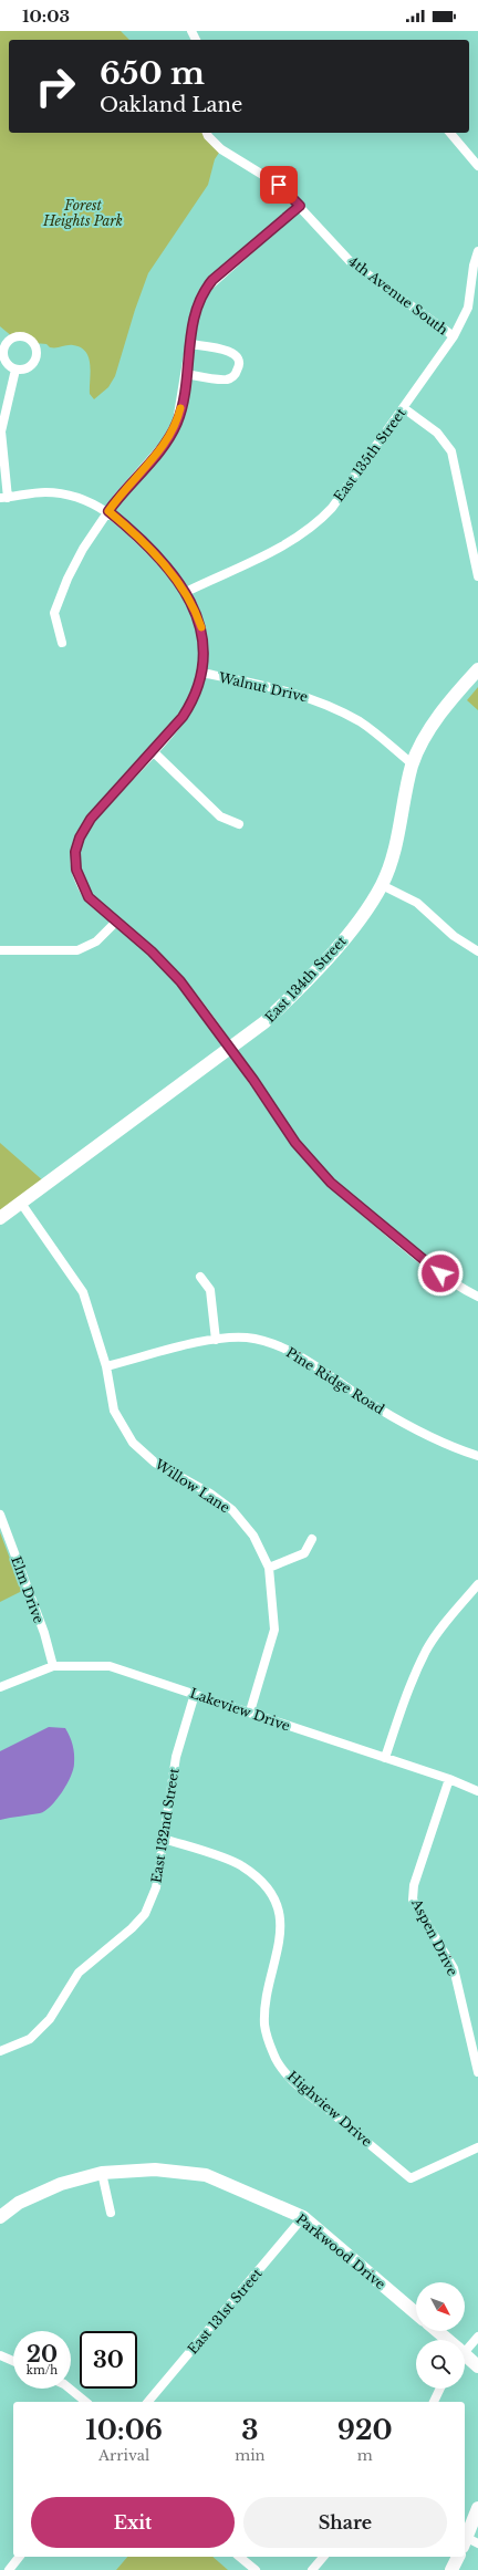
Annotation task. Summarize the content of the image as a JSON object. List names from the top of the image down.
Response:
{
  "streets": {
    "street": [
      "4th Avenue South",
      "East 135th Street",
      "Walnut Drive",
      "East 134th Street",
      "Pine Ridge Road",
      "Willow Lane",
      "Elm Drive",
      "Lakeview Drive",
      "East 132nd Street",
      "Aspen Drive",
      "Highview Drive",
      "Parkwood Drive",
      "East 131st Street"
    ]
  },
  "crossings": [
    ["4th Avenue South", "East 135th Street"],
    ["Walnut Drive", "East 134th Street"],
    ["East 134th Street", "Willow Lane"],
    ["Pine Ridge Road", "Willow Lane"],
    ["Willow Lane", "Lakeview Drive"],
    ["Elm Drive", "Lakeview Drive"],
    ["Lakeview Drive", "East 132nd Street"],
    ["Lakeview Drive", "Aspen Drive"],
    ["East 132nd Street", "Highview Drive"],
    ["Parkwood Drive", "East 131st Street"]
  ],
  "parks": ["Forest Heights Park"],
  "north": "bottom right",
  "page": {
    "status": "10:03",
    "turn": ["650 m", "Oakland Lane"],
    "speed": "20 km/h",
    "limit": "30",
    "eta": [
      "10:06",
      "Arrival",
      "3",
      "min",
      "920",
      "m"
    ],
    "buttons": ["Exit", "Share"]
  }
}
